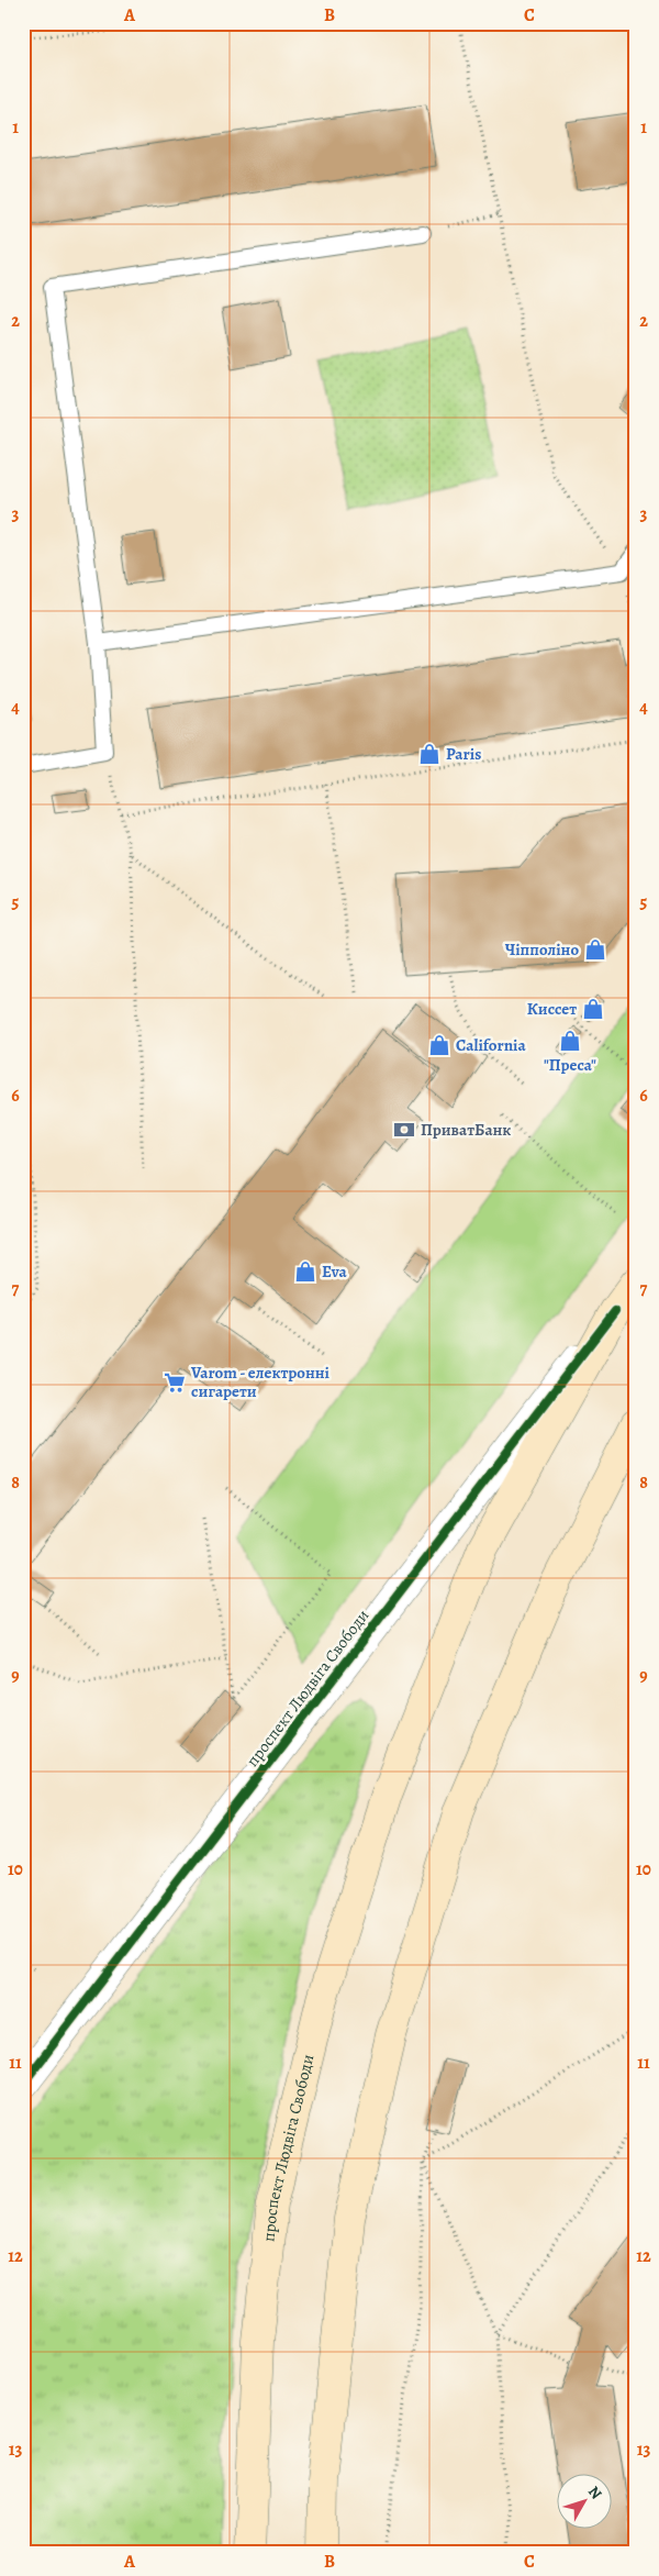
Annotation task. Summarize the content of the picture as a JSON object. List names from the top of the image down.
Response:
{
  "streets": {
    "main road": ["проспект Людвіга Свободи"]
  },
  "places": {
    "shop": [
      "Paris",
      "Чіпполіно",
      "Киссет",
      "\"Преса\"",
      "California",
      "Eva"
    ],
    "bank": ["ПриватБанк"],
    "supermarket": ["Varom - електронні сигарети"]
  },
  "north": "top right",
  "grid": {
    "columns": ["A", "B", "C"],
    "rows": [
      "1",
      "2",
      "3",
      "4",
      "5",
      "6",
      "7",
      "8",
      "9",
      "10",
      "11",
      "12",
      "13"
    ]
  }
}
